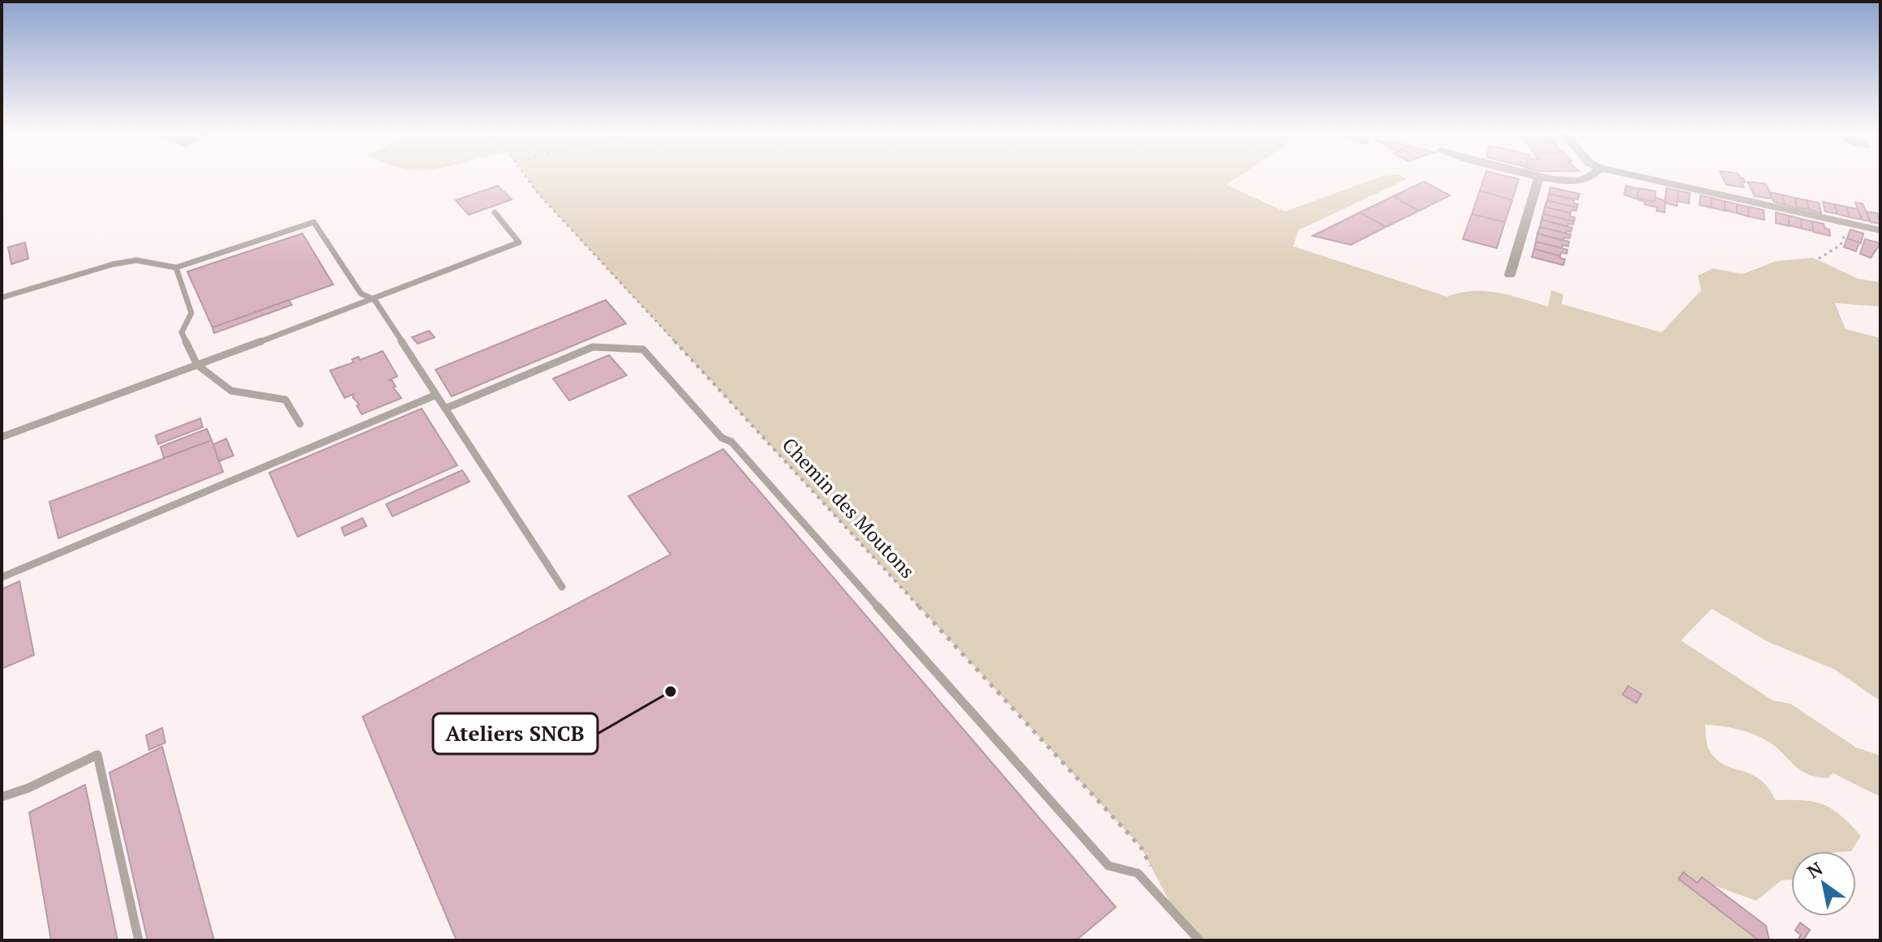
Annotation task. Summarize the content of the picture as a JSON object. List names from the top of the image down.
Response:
{
  "streets": {
    "path": ["Chemin des Moutons"]
  },
  "places": ["Ateliers SNCB"],
  "north": "top left"
}
